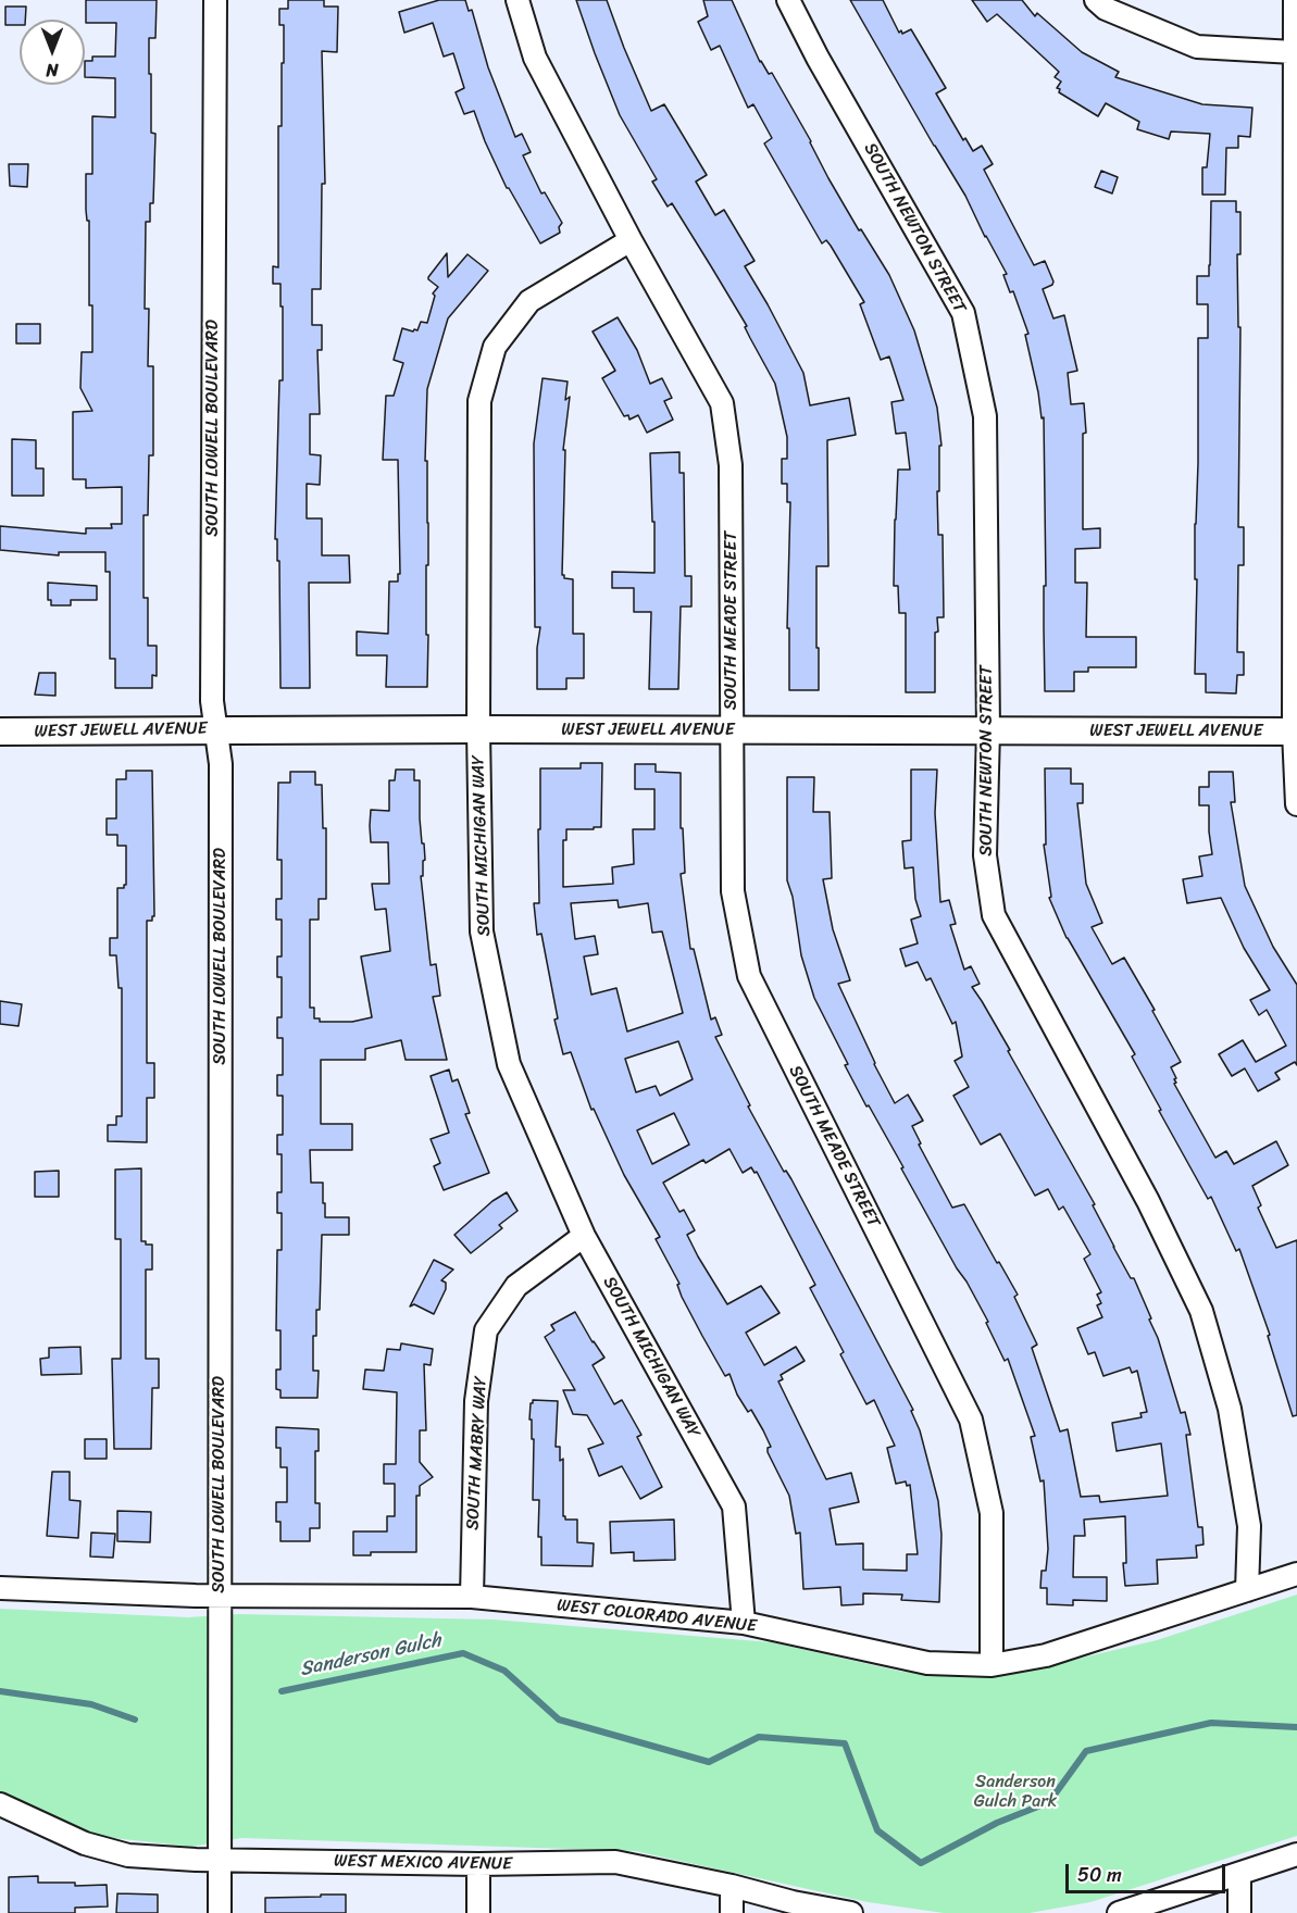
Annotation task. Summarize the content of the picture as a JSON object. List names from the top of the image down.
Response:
{
  "streets": {
    "main road": ["WEST JEWELL AVENUE"],
    "street": [
      "SOUTH NEWTON STREET",
      "SOUTH LOWELL BOULEVARD",
      "SOUTH MEADE STREET",
      "SOUTH MICHIGAN WAY",
      "SOUTH MABRY WAY",
      "WEST COLORADO AVENUE",
      "WEST MEXICO AVENUE"
    ]
  },
  "crossings": [
    ["SOUTH NEWTON STREET", "WEST JEWELL AVENUE"],
    ["SOUTH NEWTON STREET", "WEST COLORADO AVENUE"],
    ["SOUTH LOWELL BOULEVARD", "WEST JEWELL AVENUE"],
    ["SOUTH LOWELL BOULEVARD", "WEST COLORADO AVENUE"],
    ["SOUTH LOWELL BOULEVARD", "WEST MEXICO AVENUE"],
    ["SOUTH MEADE STREET", "WEST JEWELL AVENUE"],
    ["SOUTH MEADE STREET", "SOUTH MICHIGAN WAY"],
    ["SOUTH MEADE STREET", "WEST COLORADO AVENUE"],
    ["WEST JEWELL AVENUE", "SOUTH MICHIGAN WAY"],
    ["SOUTH MICHIGAN WAY", "SOUTH MABRY WAY"],
    ["SOUTH MICHIGAN WAY", "WEST COLORADO AVENUE"],
    ["SOUTH MABRY WAY", "WEST COLORADO AVENUE"]
  ],
  "water": ["Sanderson Gulch"],
  "parks": ["Sanderson Gulch Park"],
  "scale_bar": "50 m",
  "north": "bottom"
}
